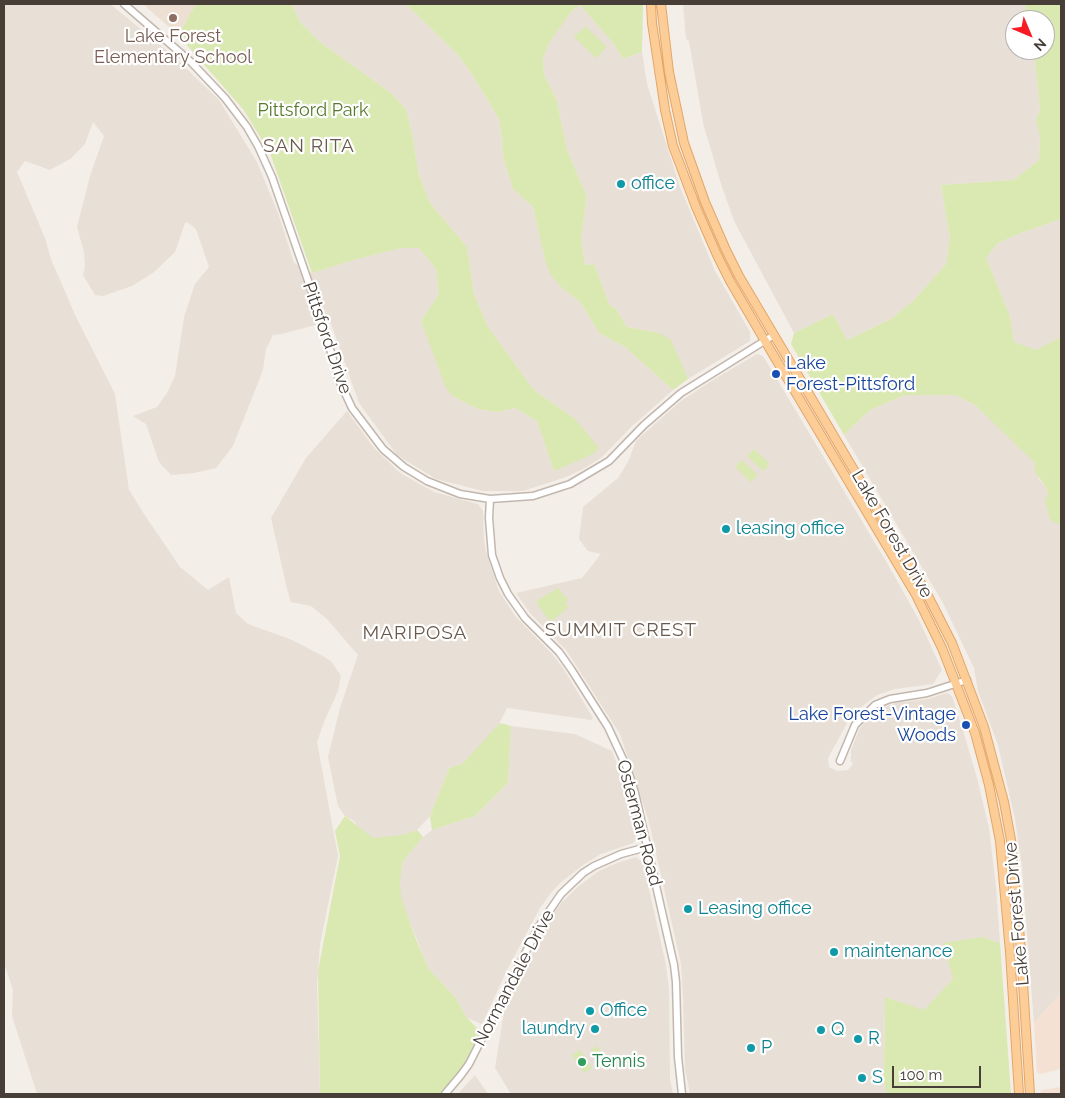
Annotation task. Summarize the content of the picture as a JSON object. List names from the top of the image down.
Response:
{
  "streets": {
    "main road": ["Lake Forest Drive"],
    "street": ["Pittsford Drive", "Osterman Road", "Normandale Drive"]
  },
  "crossings": [
    ["Pittsford Drive", "Lake Forest Drive"],
    ["Pittsford Drive", "Osterman Road"],
    ["Osterman Road", "Normandale Drive"]
  ],
  "districts": ["SAN RITA", "SUMMIT CREST", "MARIPOSA"],
  "parks": ["Pittsford Park"],
  "places": [
    "Lake Forest Elementary School",
    "office",
    "Lake Forest-Pittsford",
    "leasing office",
    "Lake Forest-Vintage Woods",
    "Leasing office",
    "maintenance",
    "Office",
    "laundry",
    "Q",
    "R",
    "P",
    "Tennis",
    "S"
  ],
  "scale_bar": "100 m",
  "north": "bottom right"
}
